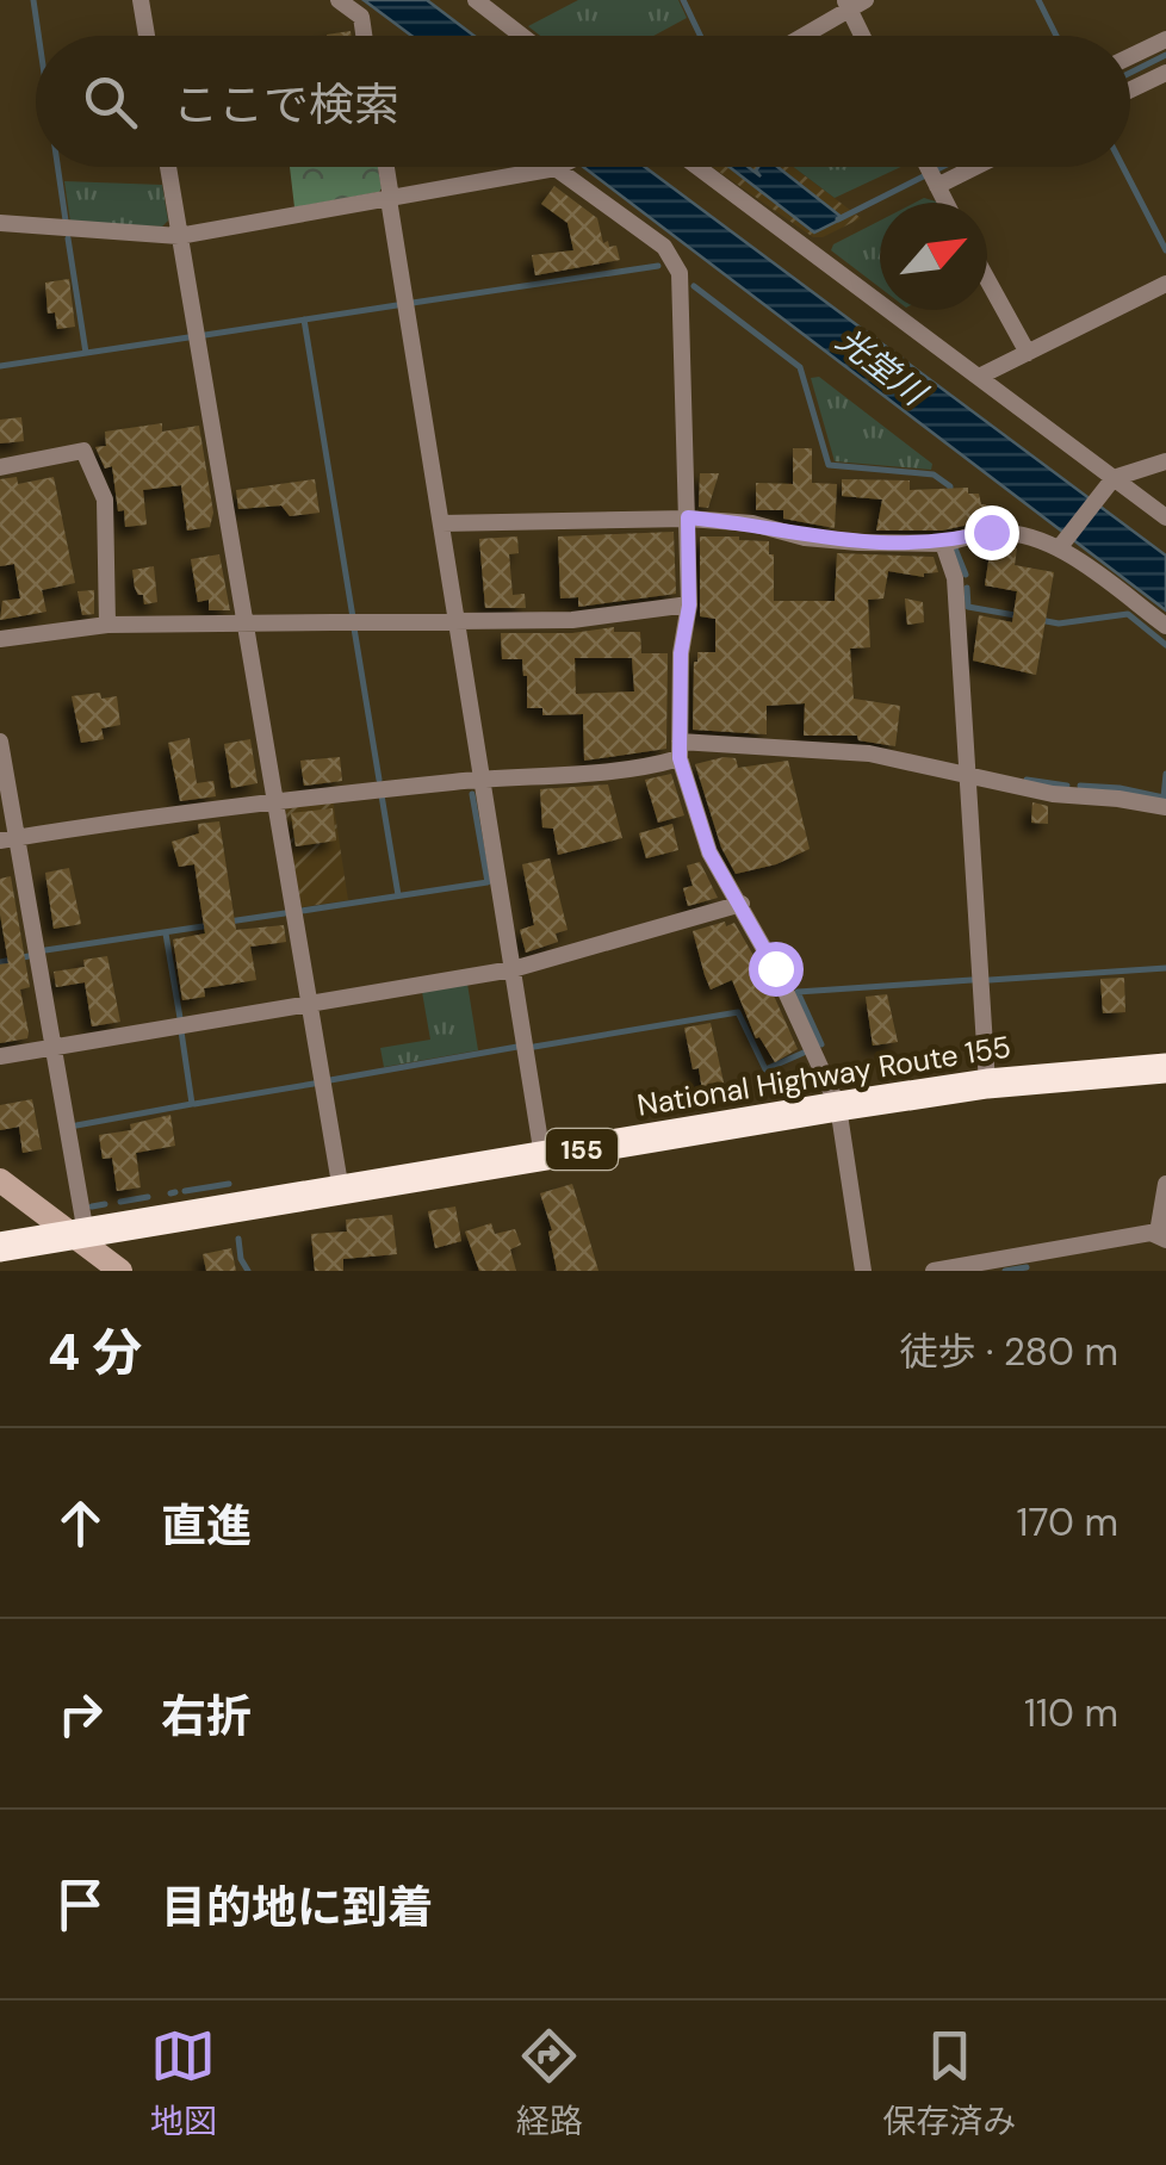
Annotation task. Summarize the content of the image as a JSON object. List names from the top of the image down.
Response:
{
  "streets": {
    "highway": ["National Highway Route 155", "155"]
  },
  "water": ["光堂川"],
  "north": "top right",
  "page": {
    "search": "ここで検索",
    "heading": ["4 分", "徒歩 · 280 m"],
    "list": [
      ["直進", "170 m"],
      ["右折", "110 m"],
      "目的地に到着"
    ],
    "nav": ["地図", "経路", "保存済み"]
  }
}
